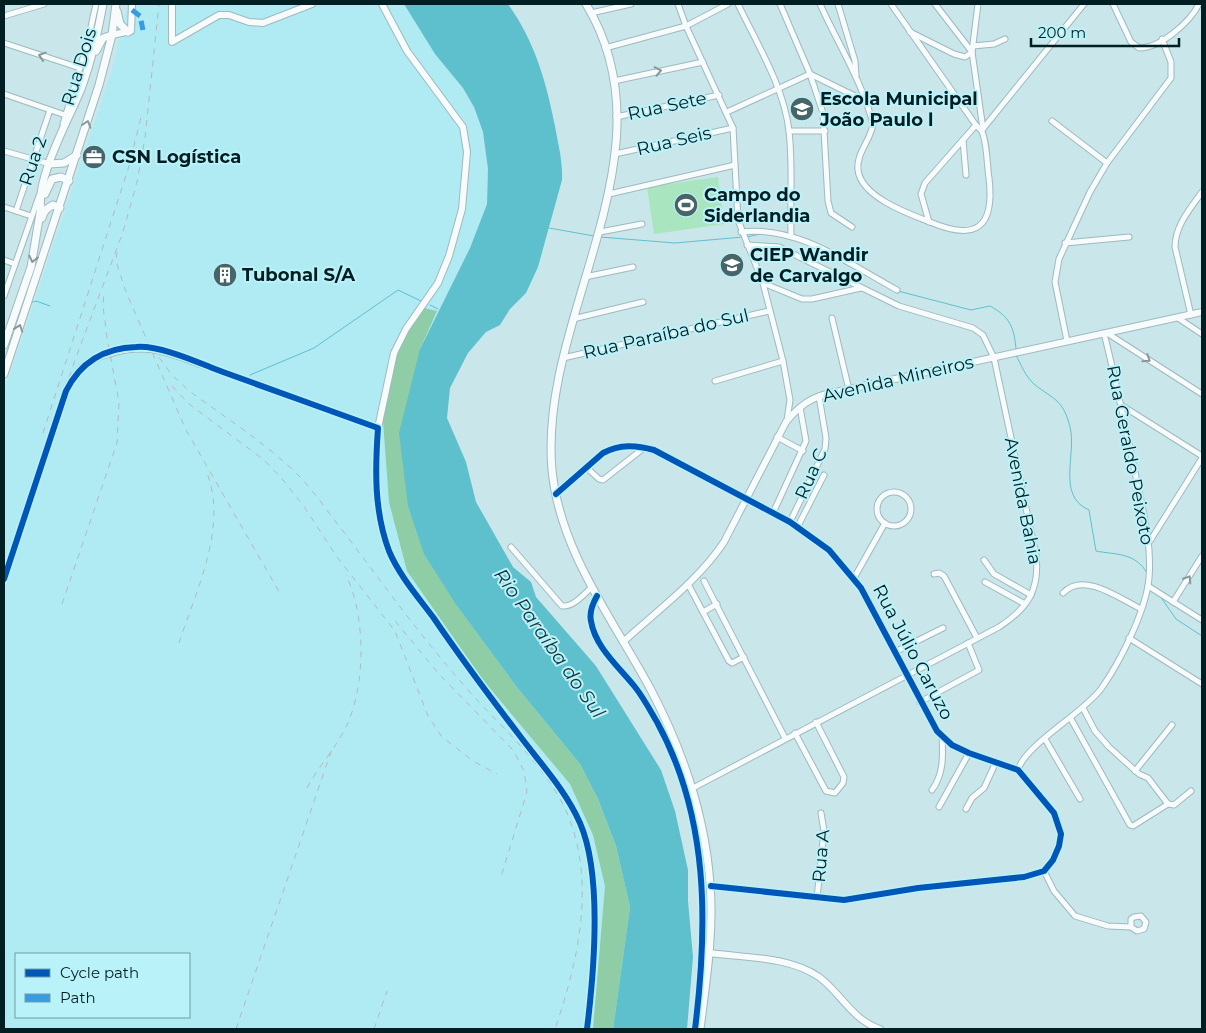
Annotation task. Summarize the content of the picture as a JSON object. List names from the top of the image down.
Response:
{
  "streets": {
    "street": [
      "Rua Dois",
      "Rua Sete",
      "Rua Seis",
      "Rua 2",
      "Rua Paraíba do Sul",
      "Avenida Mineiros",
      "Rua Geraldo Peixoto",
      "Rua C",
      "Avenida Bahia",
      "Rua Júlio Caruzo",
      "Rua A"
    ]
  },
  "crossings": [
    ["Avenida Mineiros", "Rua Geraldo Peixoto"],
    ["Avenida Mineiros", "Rua C"],
    ["Avenida Mineiros", "Avenida Bahia"],
    ["Avenida Mineiros", "Rua Júlio Caruzo"],
    ["Rua Geraldo Peixoto", "Rua Júlio Caruzo"],
    ["Rua C", "Rua Júlio Caruzo"],
    ["Avenida Bahia", "Rua Júlio Caruzo"]
  ],
  "water": ["Rio Paraíba do Sul"],
  "places": {
    "school or university": ["Escola Municipal João Paulo l", "CIEP Wandir de Carvalgo"],
    "office": ["CSN Logística"],
    "sports": ["Campo do Siderlandia"],
    "building": ["Tubonal S/A"]
  },
  "legend": ["Cycle path", "Path"],
  "scale_bar": "200 m"
}
